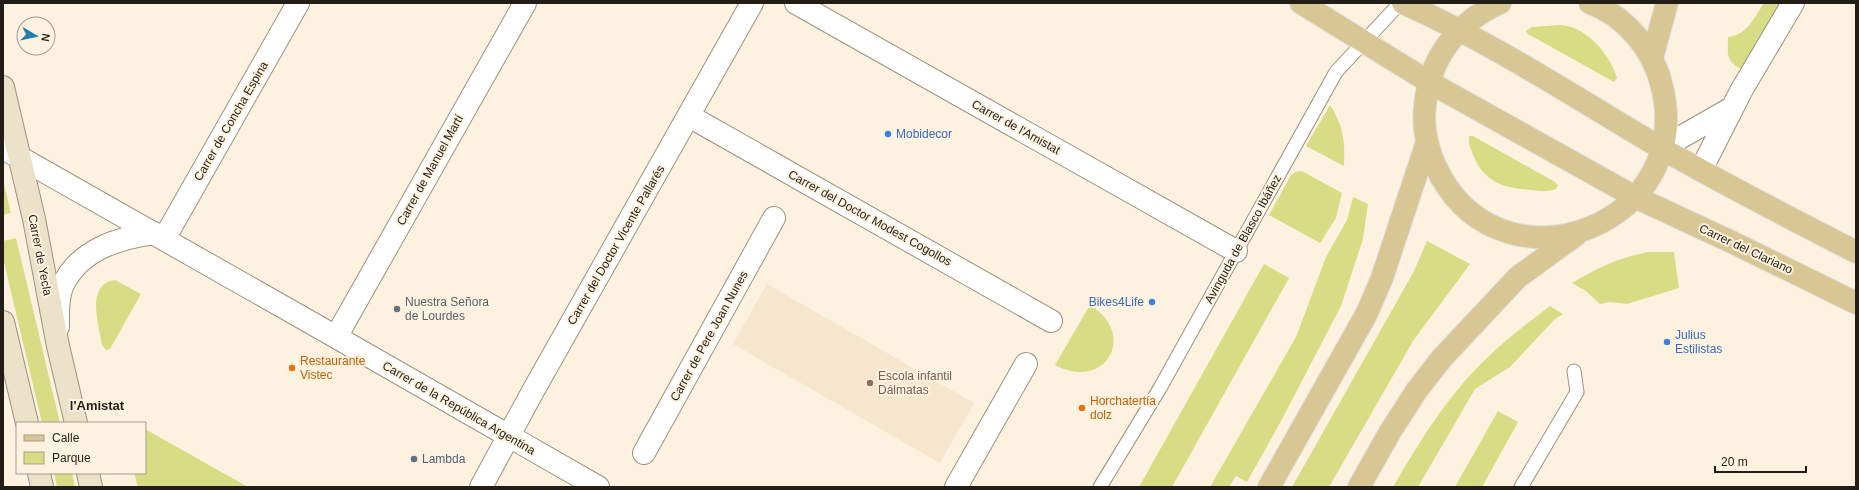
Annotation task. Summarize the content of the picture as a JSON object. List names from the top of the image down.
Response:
{
  "streets": {
    "main road": ["Carrer del Clariano"],
    "street": [
      "Carrer de Concha Espina",
      "Carrer de l'Amistat",
      "Carrer de Manuel Martí",
      "Carrer del Doctor Modest Cogollos",
      "Carrer del Doctor Vicente Pallarés",
      "Carrer de Yecla",
      "Carrer de Pere Joan Nunes",
      "Carrer de la República Argentina"
    ],
    "lane": ["Avinguda de Blasco Ibáñez"]
  },
  "crossings": [
    ["Carrer de Concha Espina", "Carrer de la República Argentina"],
    ["Carrer de l'Amistat", "Avinguda de Blasco Ibáñez"],
    ["Carrer de Manuel Martí", "Carrer de la República Argentina"],
    ["Carrer del Doctor Modest Cogollos", "Carrer del Doctor Vicente Pallarés"],
    ["Avinguda de Blasco Ibáñez", "Carrer del Clariano"],
    ["Carrer del Doctor Vicente Pallarés", "Carrer de la República Argentina"],
    ["Carrer de Yecla", "Carrer de la República Argentina"]
  ],
  "districts": ["l'Amistat"],
  "places": [
    "Mobidecor",
    "Bikes4Life",
    "Nuestra Señora de Lourdes",
    "Julius Estilistas",
    "Restaurante Vistec",
    "Escola infantil Dálmatas",
    "Horchatertía dolz",
    "Lambda"
  ],
  "legend": ["Calle", "Parque"],
  "scale_bar": "20 m",
  "north": "right"
}
